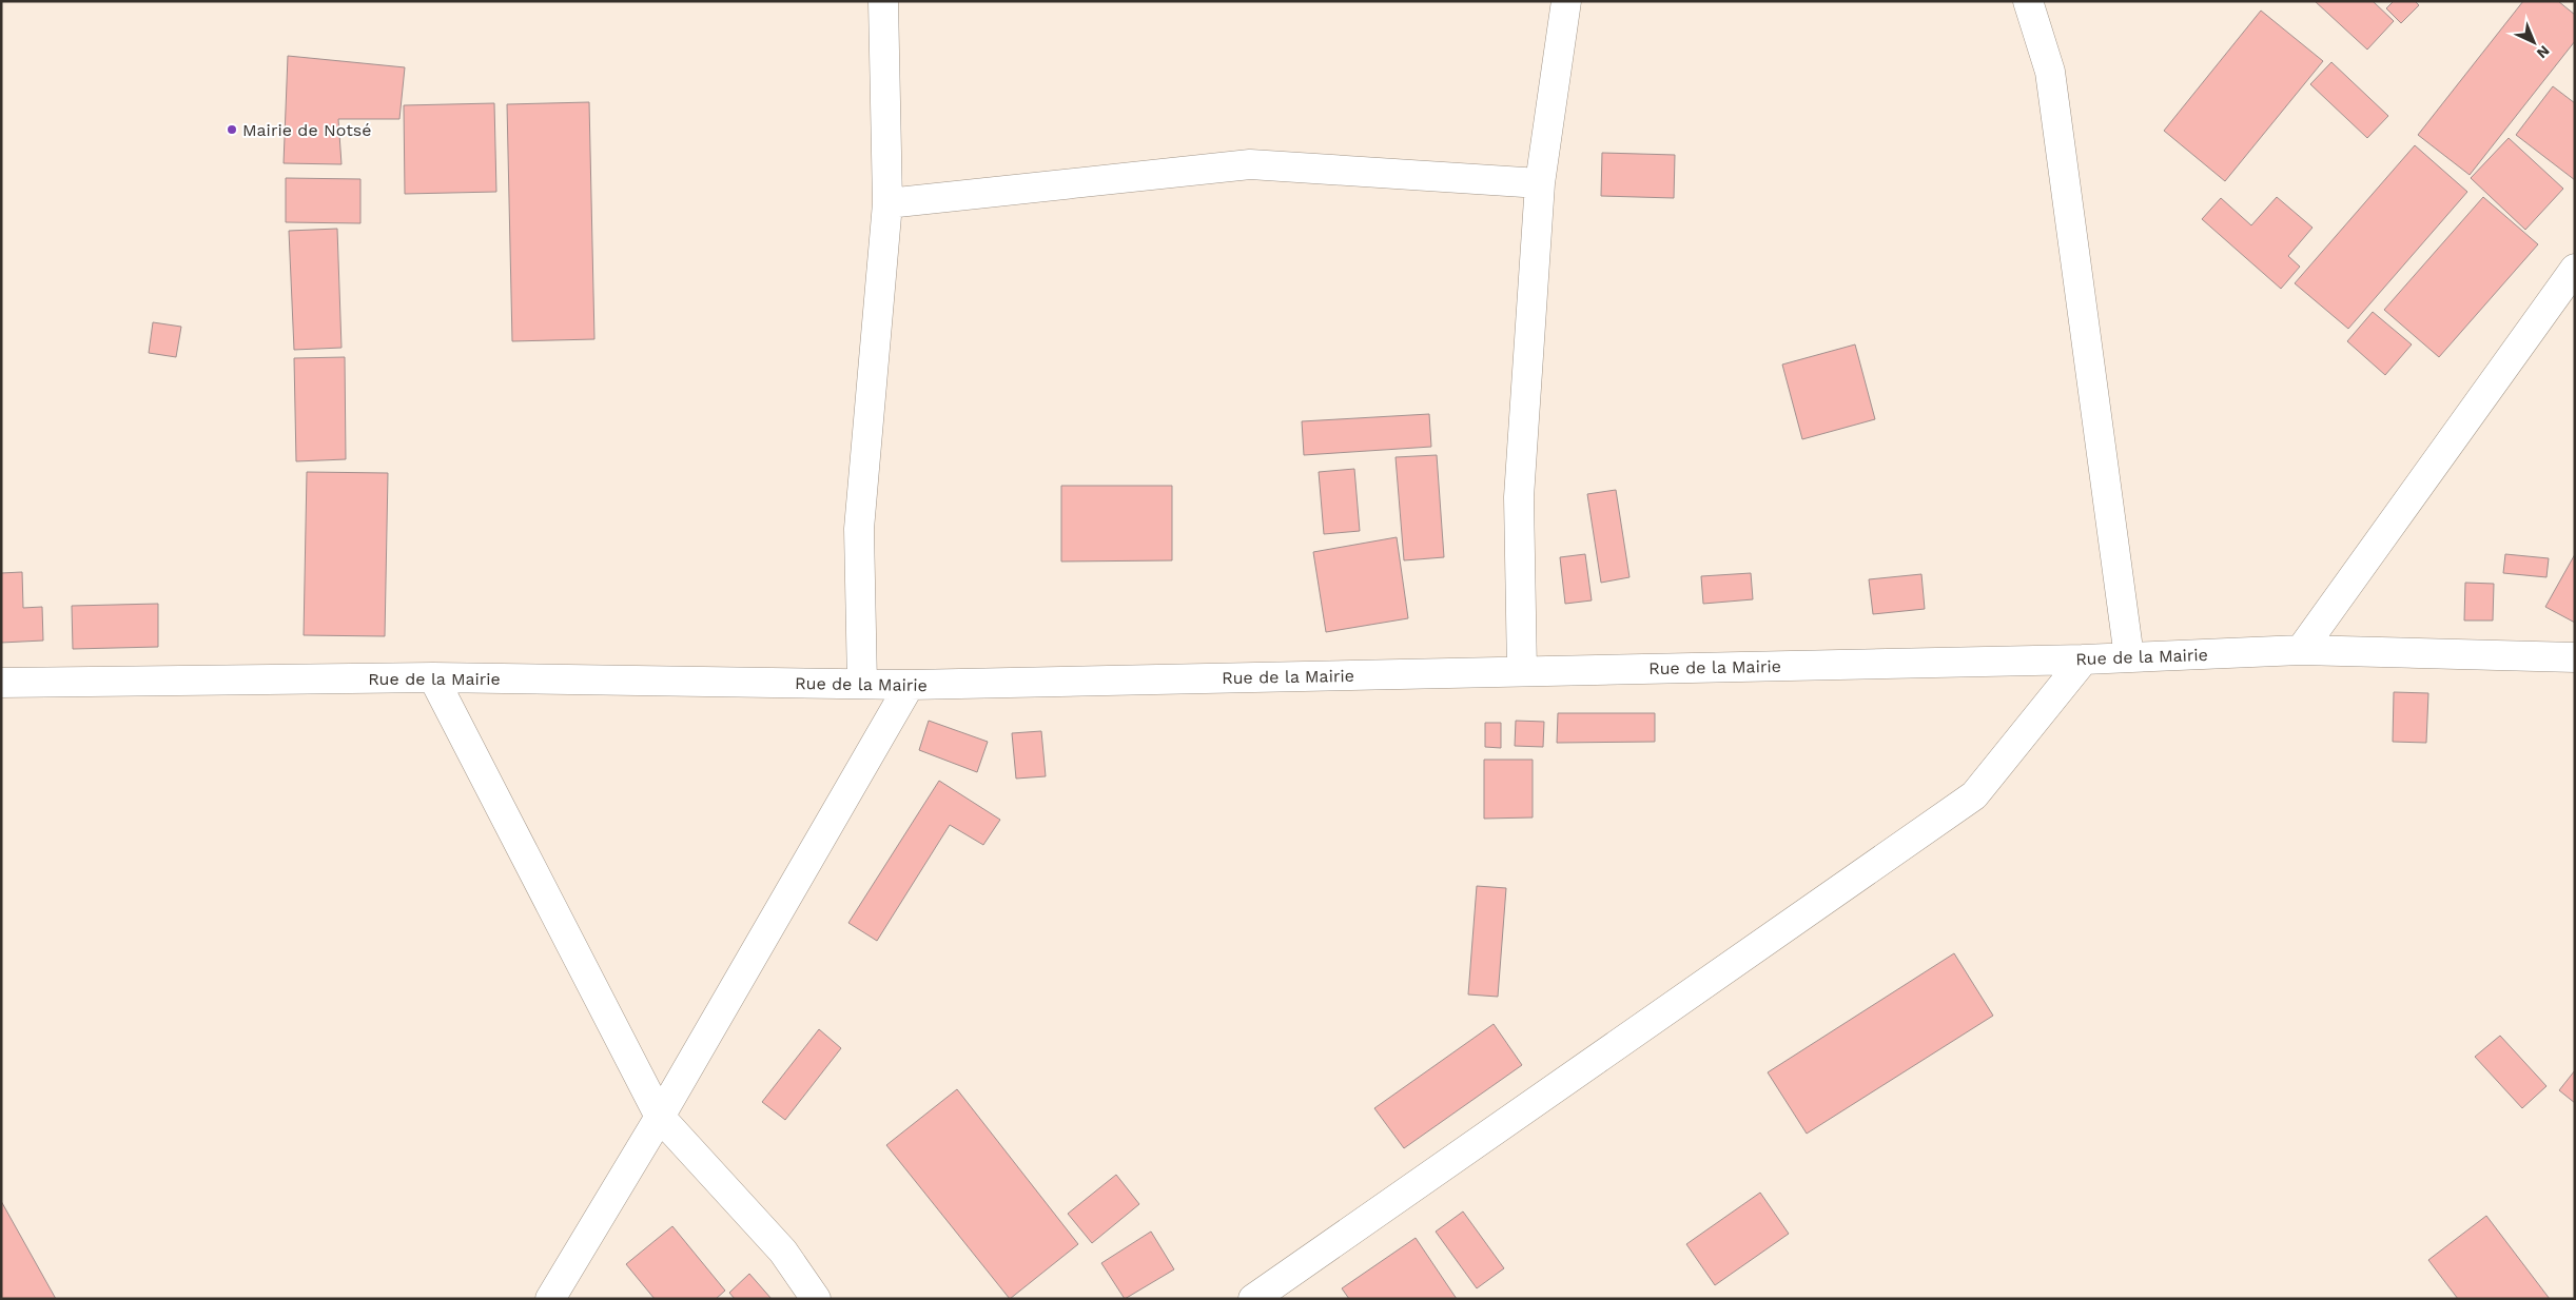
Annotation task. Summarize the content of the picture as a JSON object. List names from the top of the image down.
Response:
{
  "streets": {
    "street": ["Rue de la Mairie"]
  },
  "places": ["Mairie de Notsé"],
  "north": "bottom right"
}
